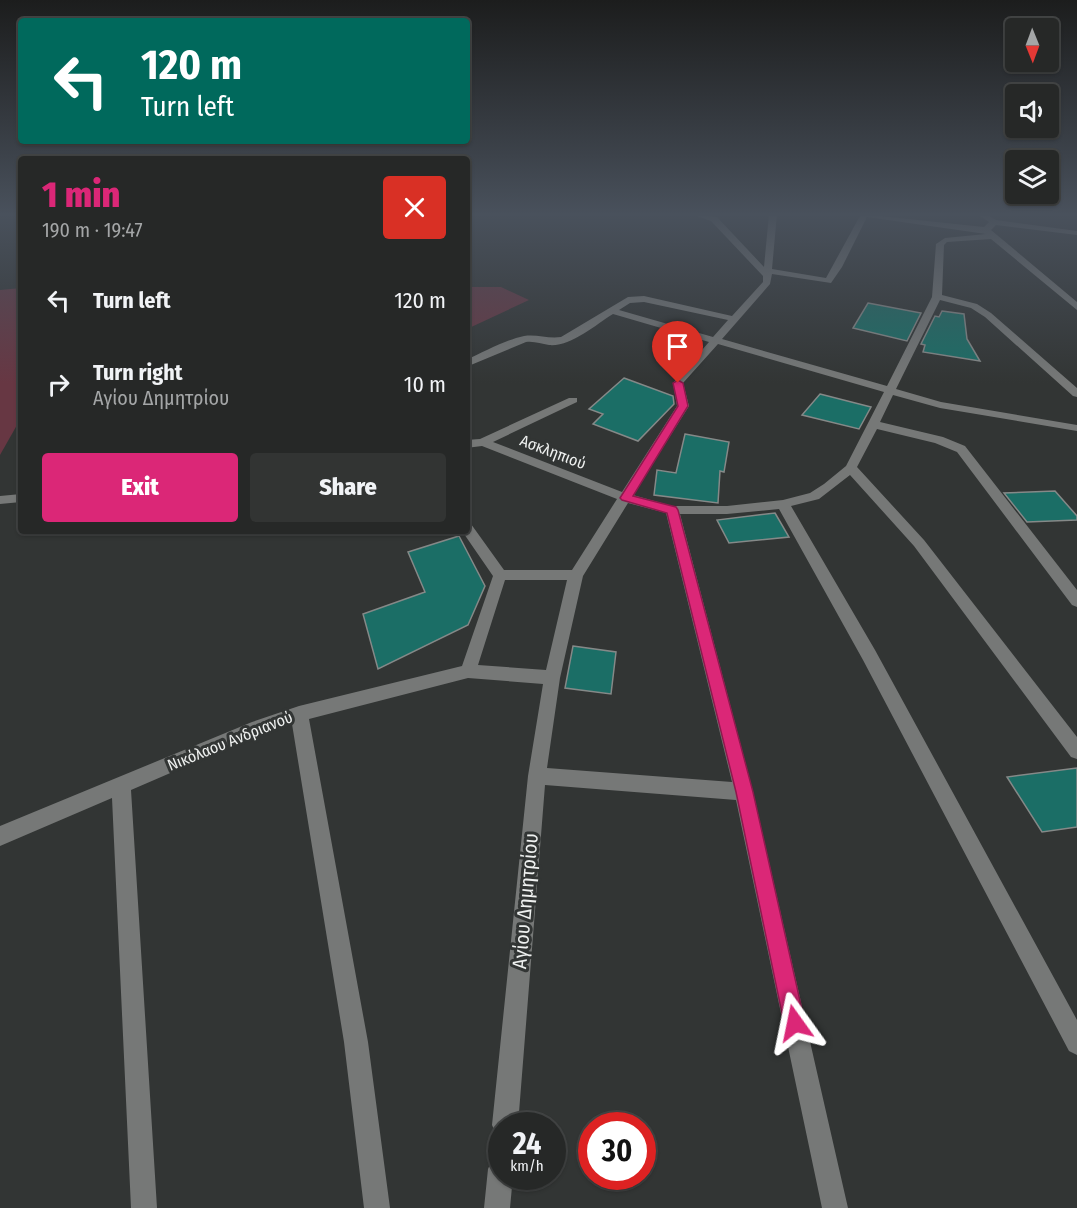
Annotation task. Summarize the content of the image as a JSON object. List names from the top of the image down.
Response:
{
  "streets": {
    "street": ["Ασκληπιού", "Νικόλαου Ανδριανού", "Αγίου Δημητρίου"]
  },
  "crossings": [
    ["Νικόλαου Ανδριανού", "Αγίου Δημητρίου"]
  ],
  "north": "bottom",
  "page": {
    "turn": ["120 m", "Turn left"],
    "heading": ["1 min", "190 m · 19:47"],
    "list": [
      {
        "name": "Turn left",
        "value": "120 m"
      },
      {
        "name": "Turn right",
        "note": "Αγίου Δημητρίου",
        "value": "10 m"
      }
    ],
    "buttons": ["Exit", "Share"],
    "speed": "24 km/h",
    "limit": "30"
  }
}
